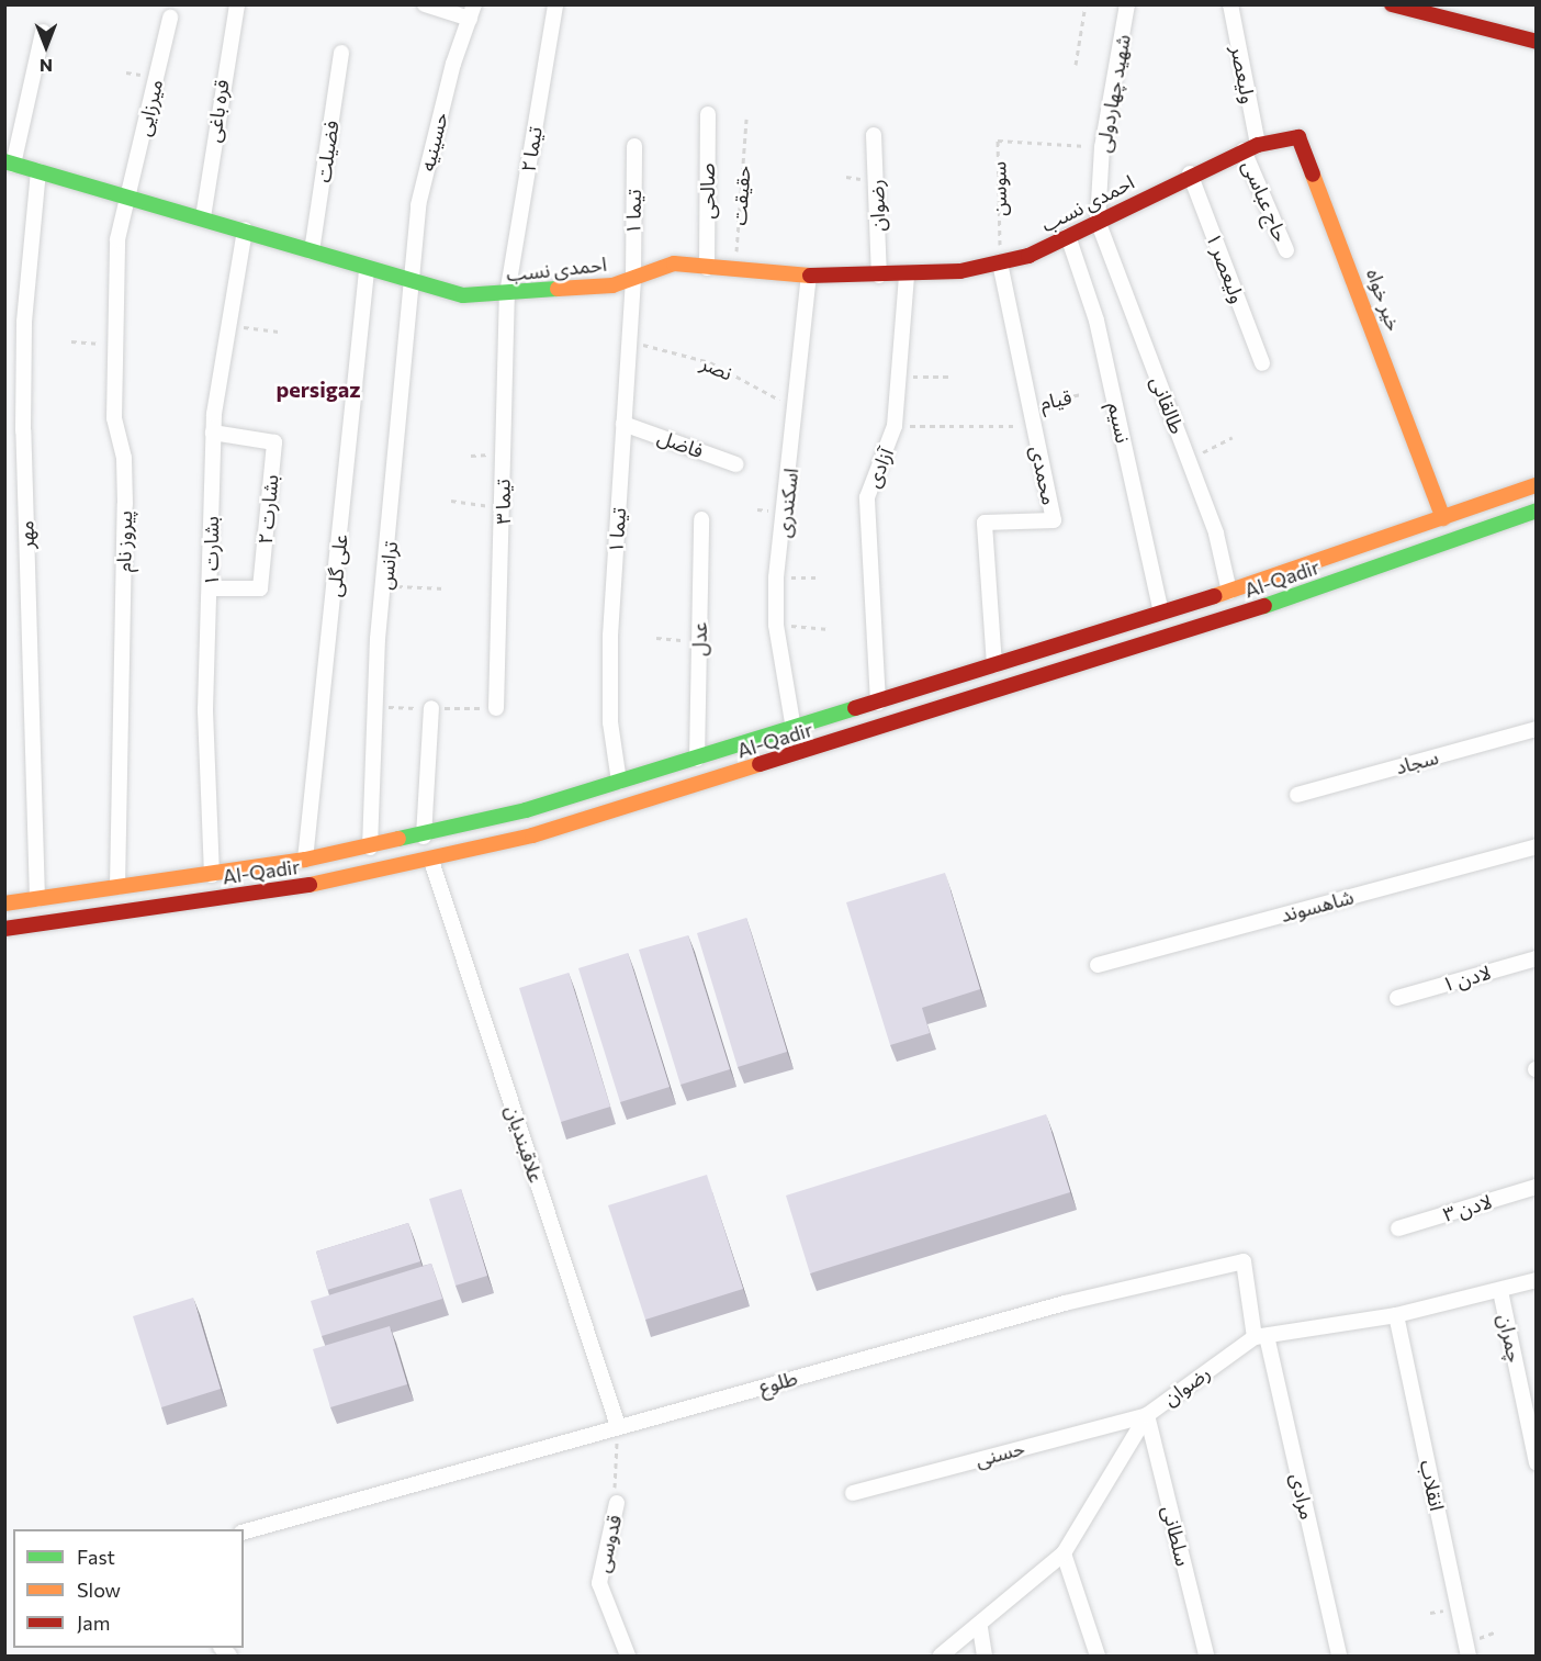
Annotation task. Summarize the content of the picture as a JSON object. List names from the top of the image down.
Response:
{
  "streets": {
    "main road": ["احمدی نسب", "خیر خواه", "Al-Qadir"],
    "street": [
      "ولیعصر",
      "شهید چهاردولی",
      "میرزایی",
      "قره باغی",
      "حسینیه",
      "تیما ۲",
      "فضیلت",
      "صالحی",
      "حاج عباسی",
      "رضوان",
      "۱ تیما",
      "ولیعصر ۱",
      "طالقانی",
      "نسیم",
      "فاضل",
      "آزادی",
      "محمدی",
      "تیما ۳",
      "اسکندری",
      "بشارت ۲",
      "تیما ۱",
      "مهر",
      "پیروز نام",
      "بشارت ۱",
      "علی گلی",
      "ترانس",
      "عدل",
      "سجاد",
      "شاهسوند",
      "لادن ۱",
      "علاقبندیان",
      "لادن ۳",
      "چمران",
      "طلوع",
      "حسنی",
      "انقلاب",
      "مرادی",
      "سلطانی",
      "قدوسی"
    ],
    "path": [
      "سوسن",
      "حقیقت",
      "نصر",
      "قیام"
    ]
  },
  "crossings": [
    ["ولیعصر", "حاج عباسی"],
    ["ولیعصر", "احمدی نسب"],
    ["ولیعصر", "خیر خواه"],
    ["شهید چهاردولی", "سوسن"],
    ["شهید چهاردولی", "احمدی نسب"],
    ["شهید چهاردولی", "طالقانی"],
    ["میرزایی", "احمدی نسب"],
    ["میرزایی", "پیروز نام"],
    ["قره باغی", "احمدی نسب"],
    ["حسینیه", "احمدی نسب"],
    ["حسینیه", "ترانس"],
    ["تیما ۲", "احمدی نسب"],
    ["تیما ۲", "تیما ۳"],
    ["فضیلت", "احمدی نسب"],
    ["سوسن", "احمدی نسب"],
    ["سوسن", "محمدی"],
    ["صالحی", "احمدی نسب"],
    ["حقیقت", "احمدی نسب"],
    ["حاج عباسی", "احمدی نسب"],
    ["حاج عباسی", "خیر خواه"],
    ["احمدی نسب", "رضوان"],
    ["احمدی نسب", "۱ تیما"],
    ["احمدی نسب", "ولیعصر ۱"],
    ["احمدی نسب", "خیر خواه"],
    ["احمدی نسب", "طالقانی"],
    ["احمدی نسب", "نسیم"],
    ["احمدی نسب", "آزادی"],
    ["احمدی نسب", "محمدی"],
    ["احمدی نسب", "تیما ۳"],
    ["احمدی نسب", "اسکندری"],
    ["احمدی نسب", "تیما ۱"],
    ["احمدی نسب", "مهر"],
    ["احمدی نسب", "پیروز نام"],
    ["احمدی نسب", "بشارت ۱"],
    ["احمدی نسب", "علی گلی"],
    ["احمدی نسب", "ترانس"],
    ["رضوان", "چمران"],
    ["رضوان", "طلوع"],
    ["رضوان", "حسنی"],
    ["رضوان", "انقلاب"],
    ["رضوان", "مرادی"],
    ["رضوان", "سلطانی"],
    ["۱ تیما", "تیما ۱"],
    ["خیر خواه", "Al-Qadir"],
    ["نصر", "اسکندری"],
    ["نصر", "تیما ۱"],
    ["قیام", "محمدی"],
    ["طالقانی", "Al-Qadir"],
    ["نسیم", "Al-Qadir"],
    ["فاضل", "تیما ۱"],
    ["آزادی", "Al-Qadir"],
    ["محمدی", "Al-Qadir"],
    ["اسکندری", "Al-Qadir"],
    ["بشارت ۲", "بشارت ۱"],
    ["تیما ۱", "Al-Qadir"],
    ["مهر", "Al-Qadir"],
    ["پیروز نام", "Al-Qadir"],
    ["بشارت ۱", "Al-Qadir"],
    ["علی گلی", "Al-Qadir"],
    ["ترانس", "Al-Qadir"],
    ["Al-Qadir", "عدل"],
    ["Al-Qadir", "علاقبندیان"],
    ["علاقبندیان", "طلوع"],
    ["علاقبندیان", "قدوسی"],
    ["طلوع", "مرادی"],
    ["طلوع", "قدوسی"],
    ["حسنی", "سلطانی"]
  ],
  "districts": ["persigaz"],
  "legend": ["Fast", "Slow", "Jam"],
  "north": "bottom"
}
